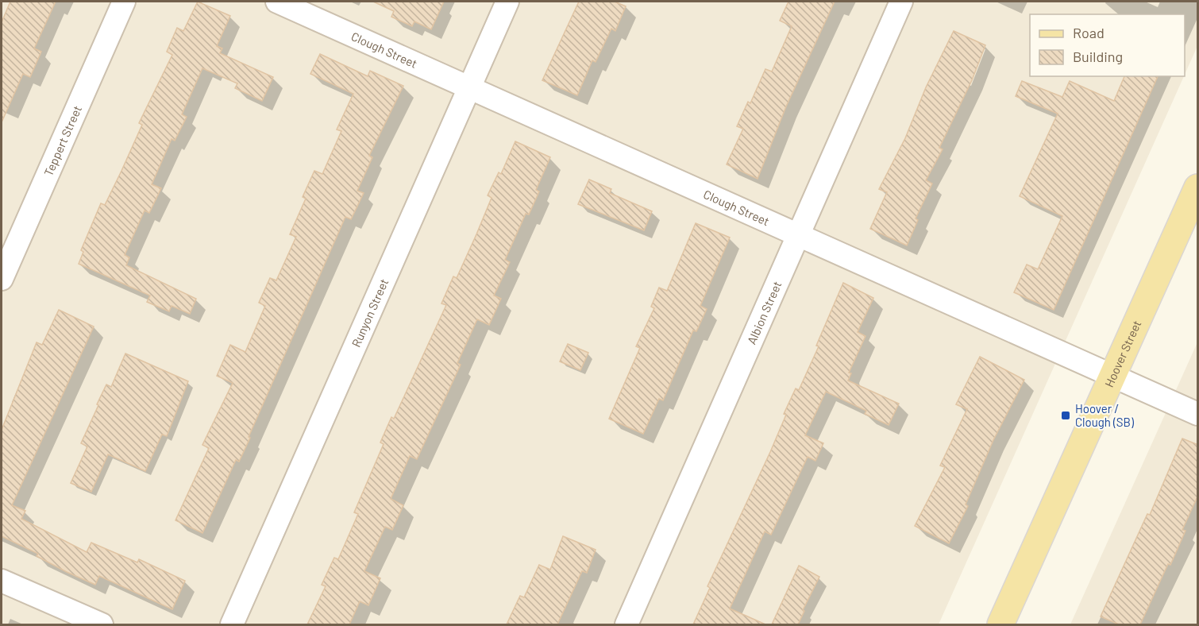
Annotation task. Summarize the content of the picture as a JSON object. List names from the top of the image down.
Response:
{
  "streets": {
    "main road": ["Hoover Street"],
    "street": [
      "Clough Street",
      "Teppert Street",
      "Runyon Street",
      "Albion Street"
    ]
  },
  "crossings": [
    ["Clough Street", "Runyon Street"],
    ["Clough Street", "Albion Street"],
    ["Clough Street", "Hoover Street"]
  ],
  "places": {
    "transit": ["Hoover / Clough (SB)"]
  },
  "legend": ["Road", "Building"]
}
